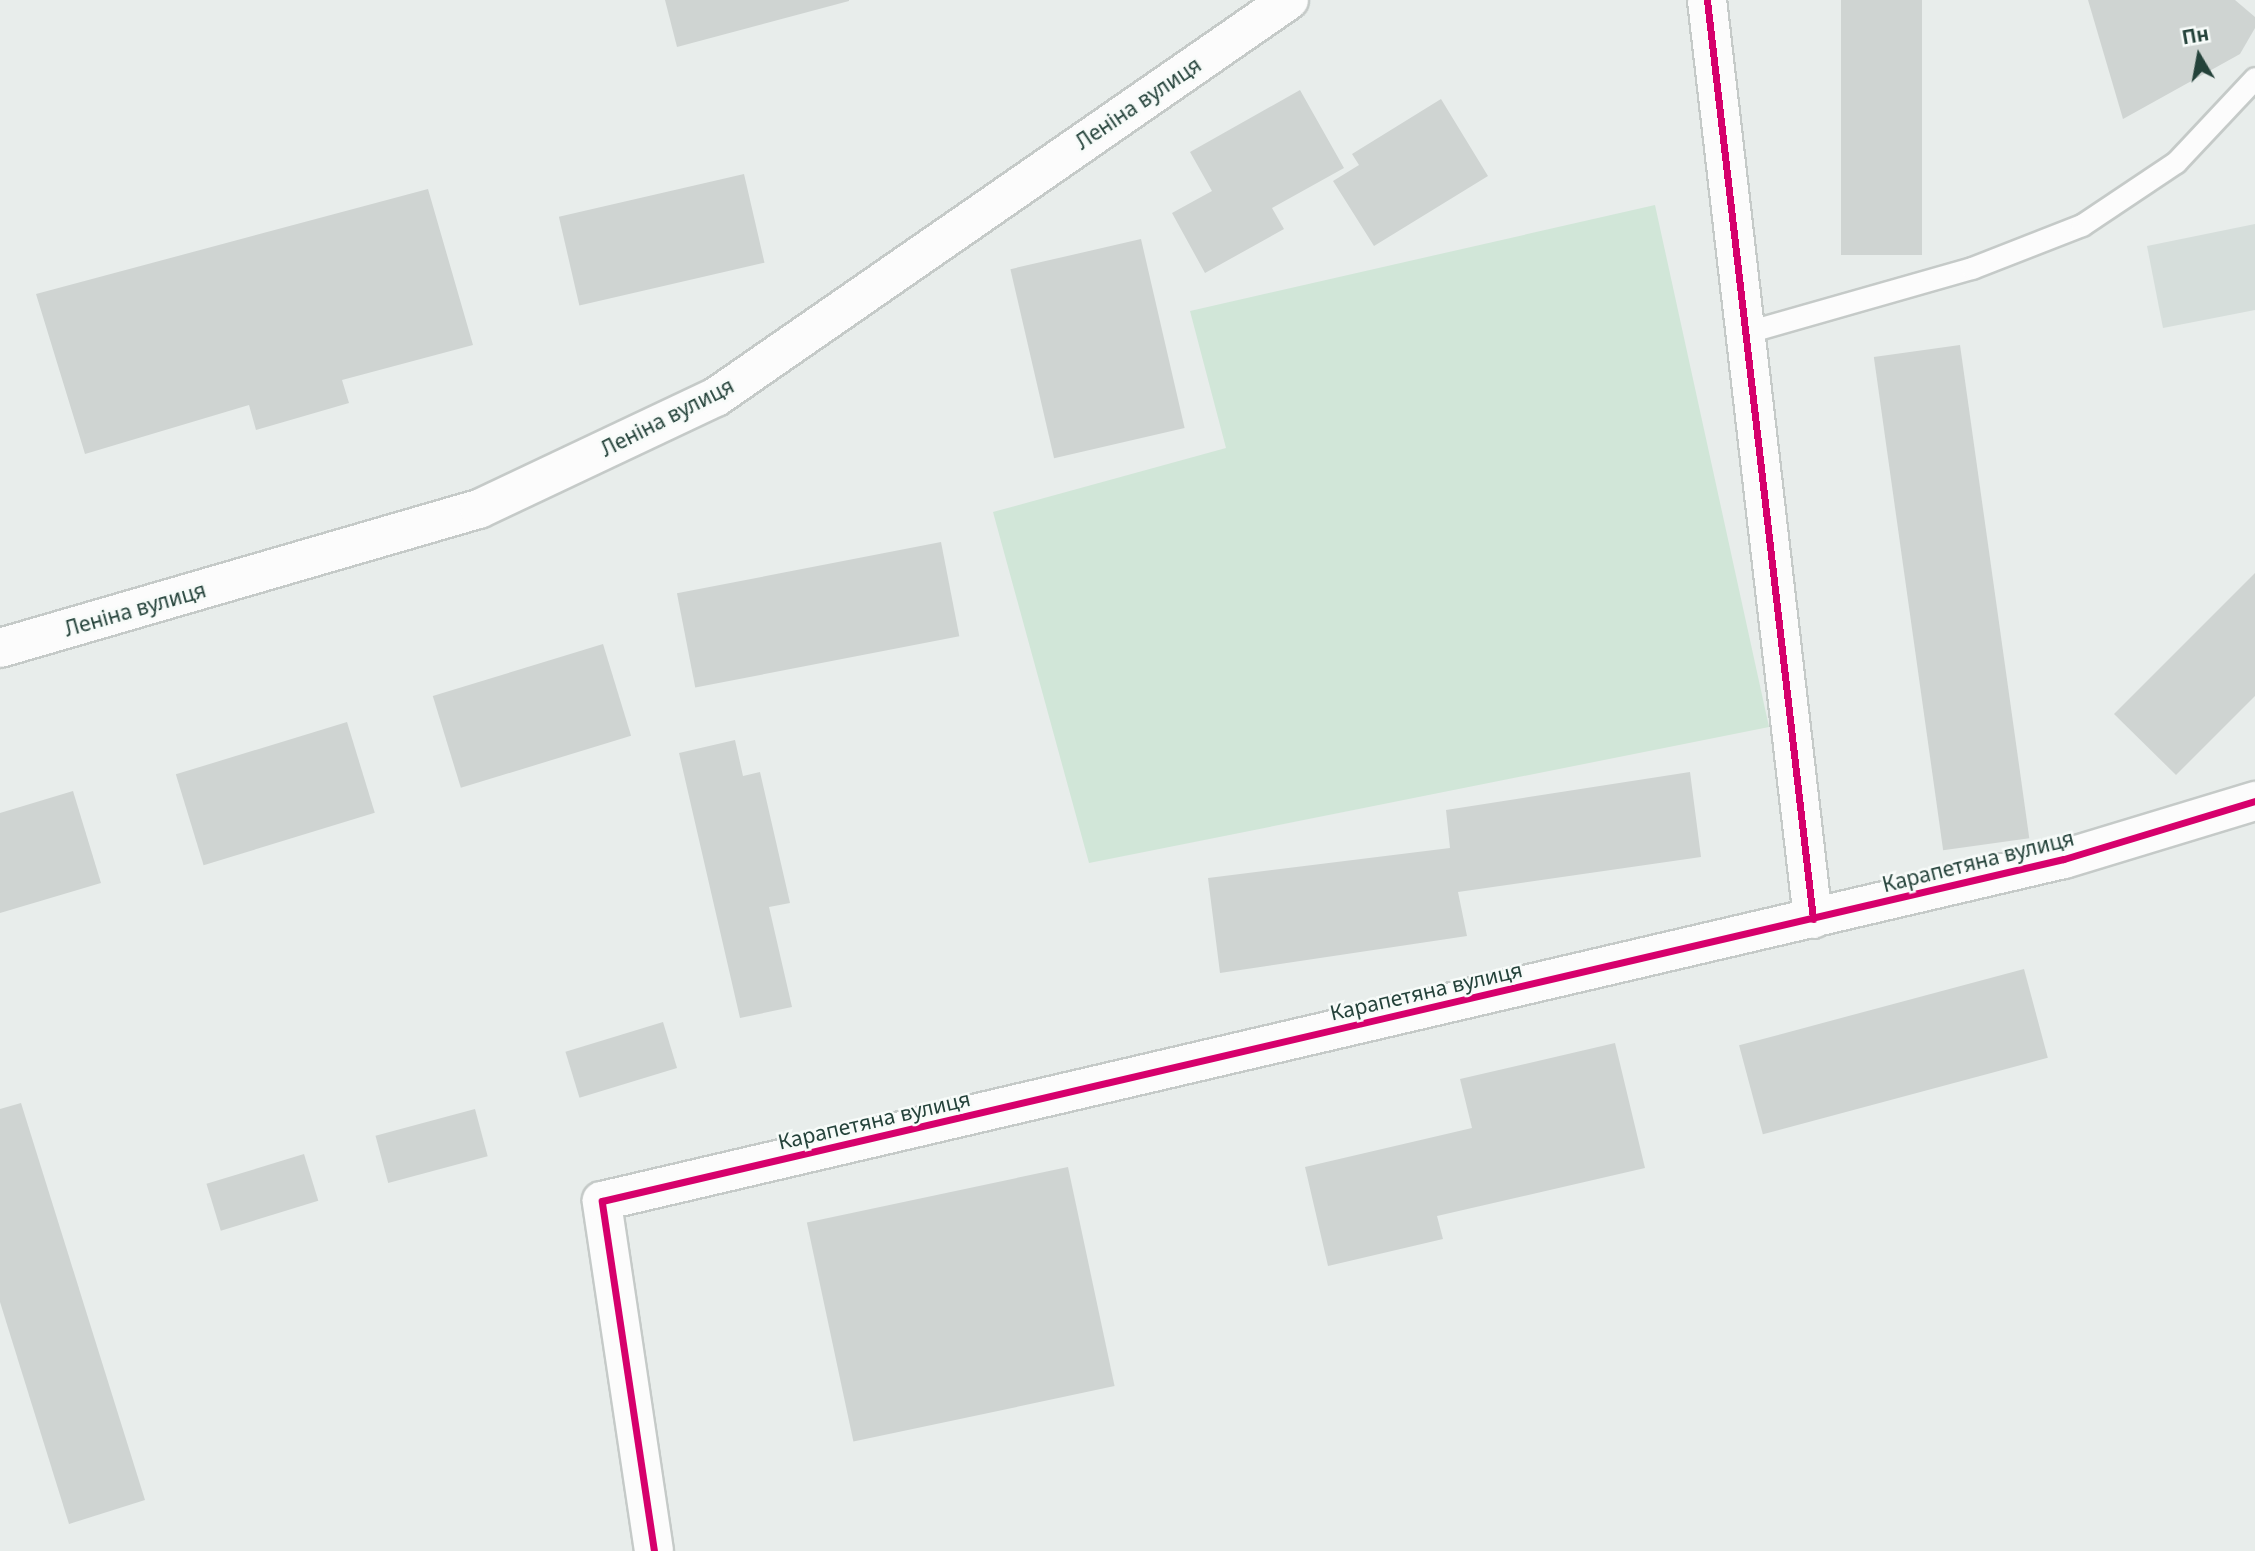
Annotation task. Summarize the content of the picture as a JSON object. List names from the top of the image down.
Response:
{
  "streets": {
    "street": ["Леніна вулиця", "Карапетяна вулиця"]
  },
  "north": "top"
}
